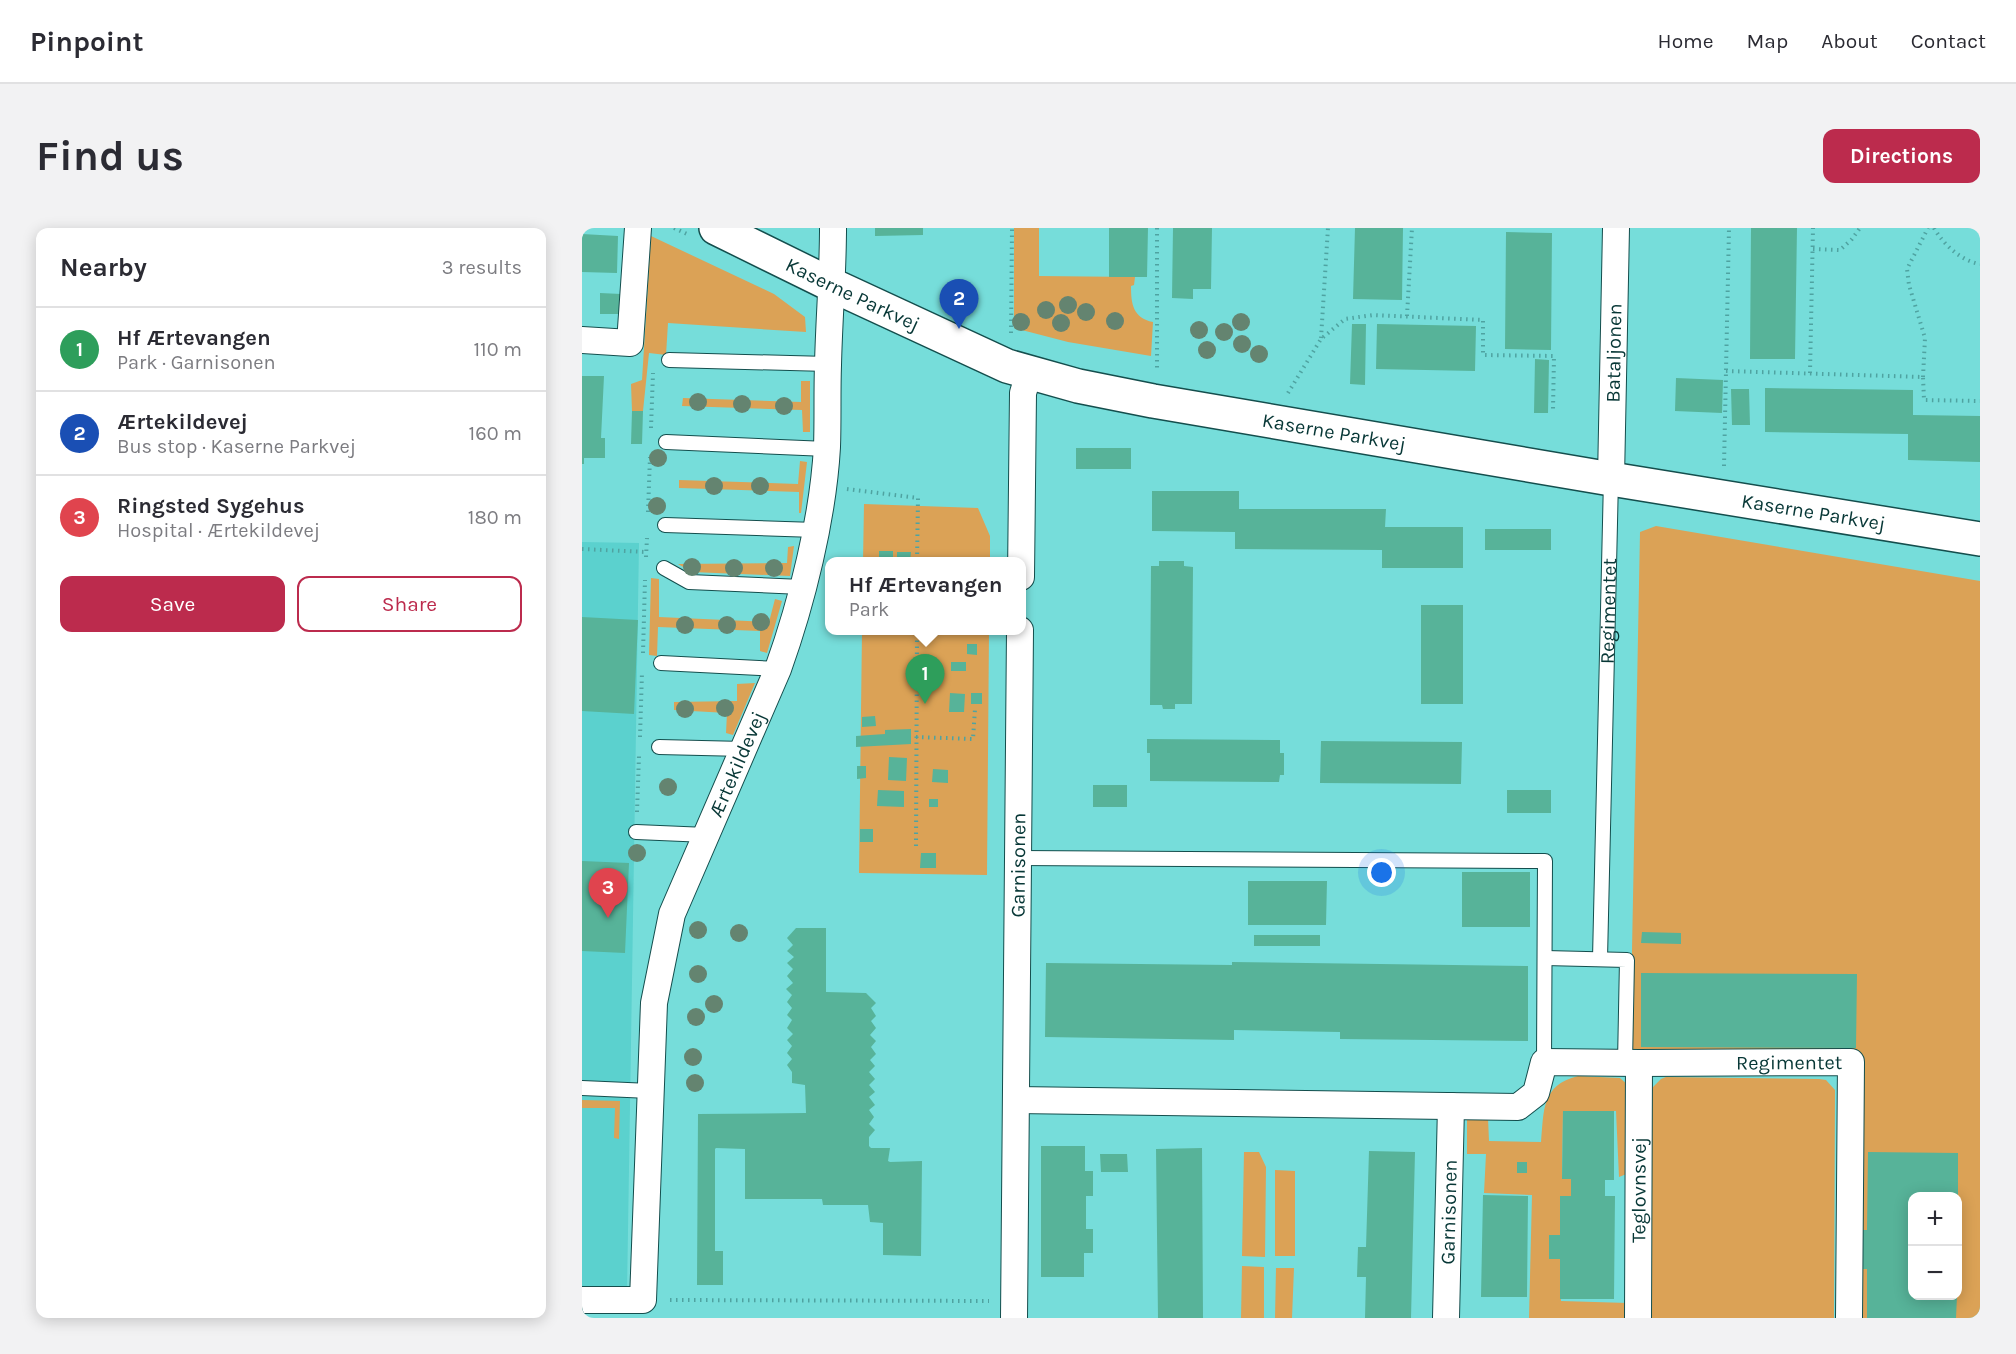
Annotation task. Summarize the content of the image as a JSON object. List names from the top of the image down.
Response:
{
  "streets": {
    "street": [
      "Kaserne Parkvej",
      "Bataljonen",
      "Regimentet",
      "Ærtekildevej",
      "Garnisonen",
      "Teglovnsvej"
    ]
  },
  "crossings": [
    ["Kaserne Parkvej", "Bataljonen"],
    ["Kaserne Parkvej", "Regimentet"],
    ["Kaserne Parkvej", "Ærtekildevej"],
    ["Bataljonen", "Regimentet"],
    ["Regimentet", "Teglovnsvej"]
  ],
  "page": {
    "header": "Pinpoint",
    "nav": [
      "Home",
      "Map",
      "About",
      "Contact"
    ],
    "buttons": [
      "Directions",
      ["Save", "Share"]
    ],
    "title": "Find us",
    "heading": ["Nearby", "3 results"],
    "pins": ["2", "1", "3"],
    "list": [
      {
        "mark": "1",
        "name": "Hf Ærtevangen",
        "note": "Park · Garnisonen",
        "value": "110 m"
      },
      {
        "mark": "2",
        "name": "Ærtekildevej",
        "note": "Bus stop · Kaserne Parkvej",
        "value": "160 m"
      },
      {
        "mark": "3",
        "name": "Ringsted Sygehus",
        "note": "Hospital · Ærtekildevej",
        "value": "180 m"
      }
    ],
    "popup": ["Hf Ærtevangen", "Park"],
    "map_buttons": ["+", "−"]
  }
}
